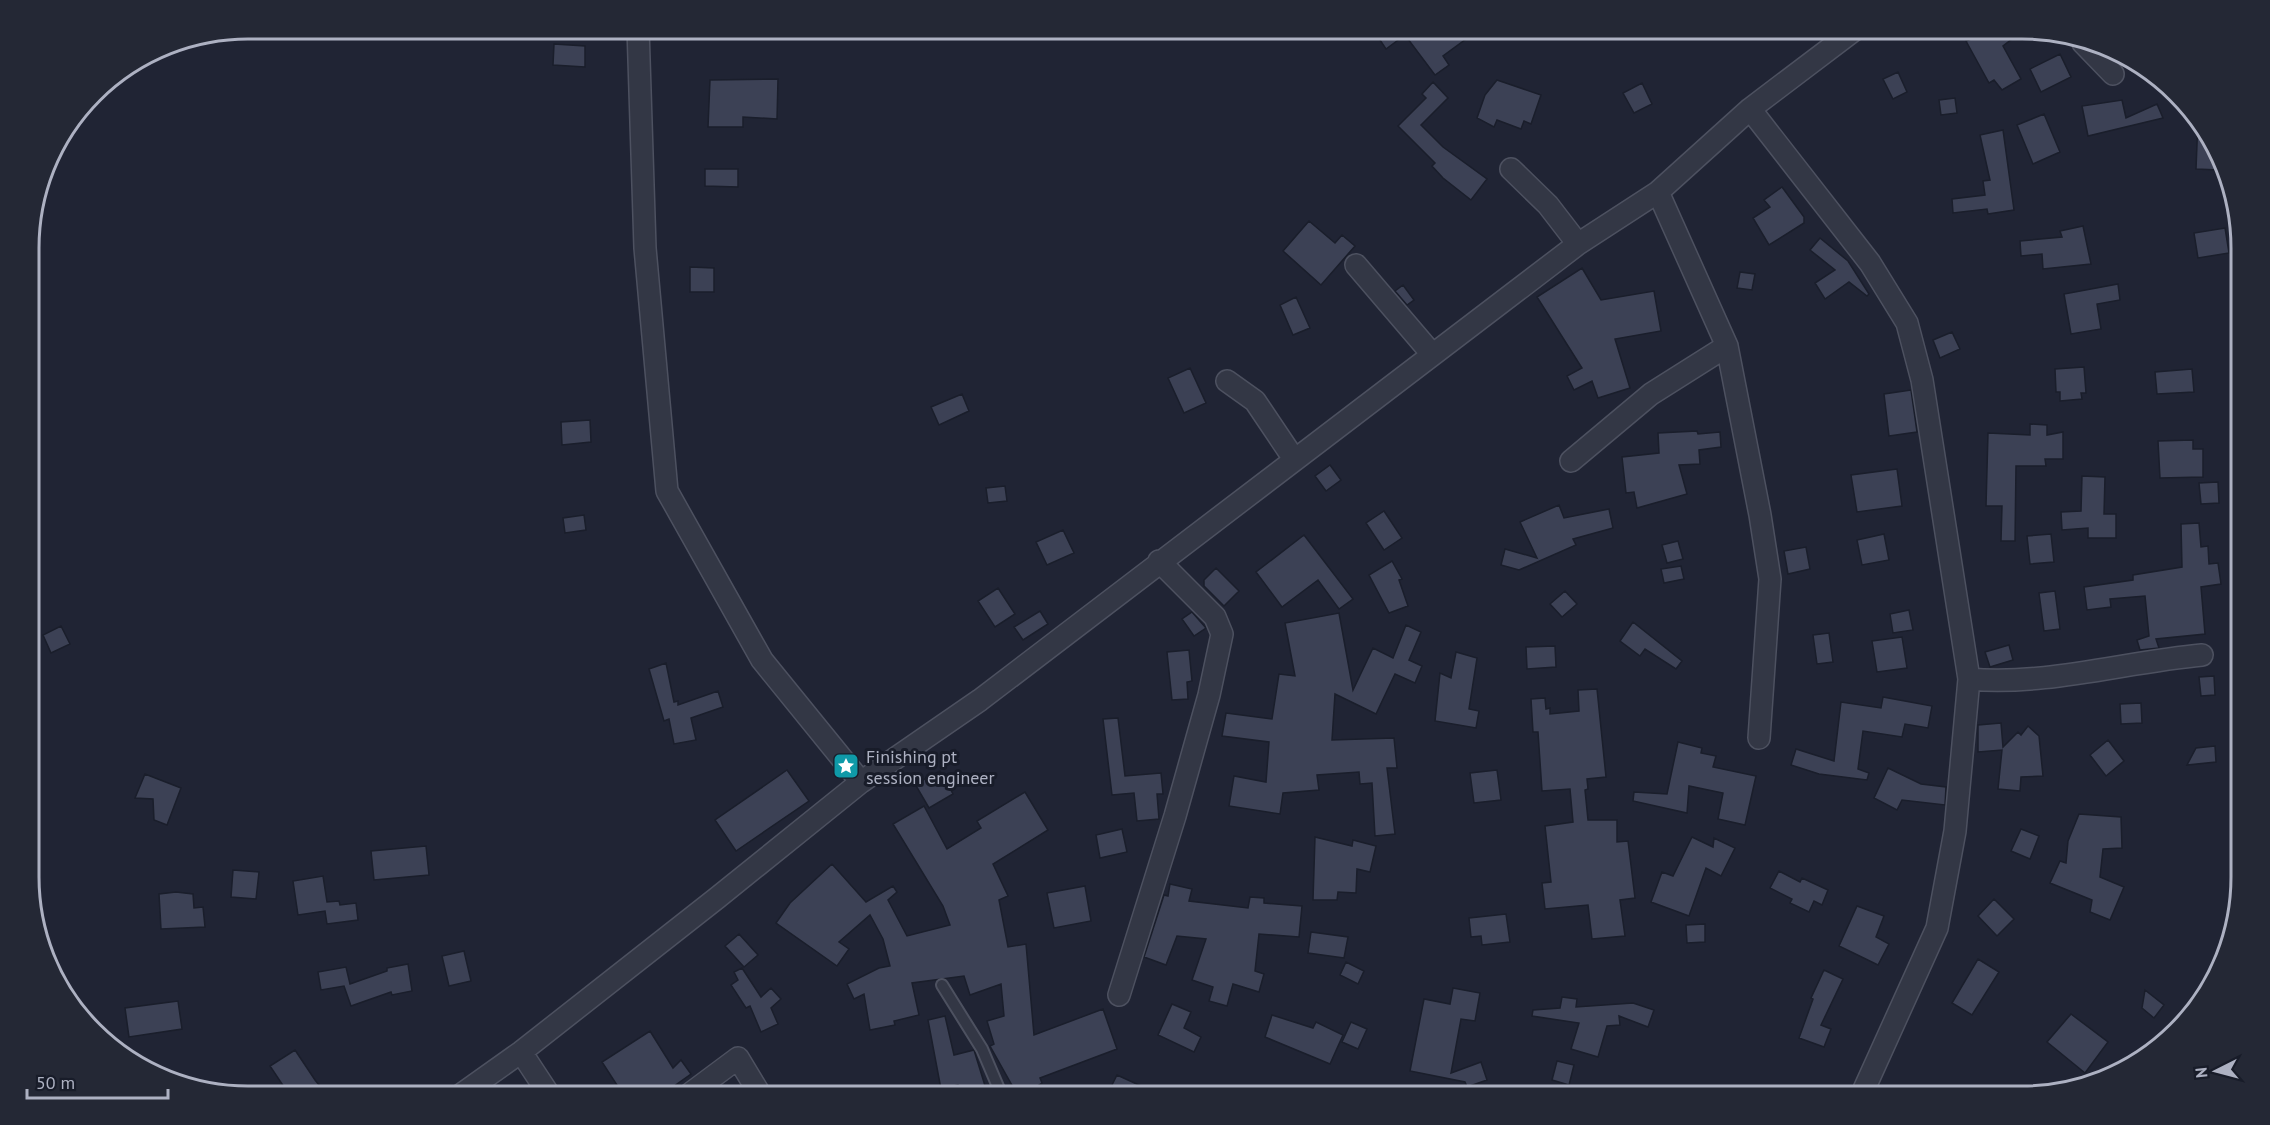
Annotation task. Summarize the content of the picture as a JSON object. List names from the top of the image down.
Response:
{
  "places": {
    "place": ["Finishing pt session engineer"]
  },
  "scale_bar": "50 m",
  "north": "left"
}
